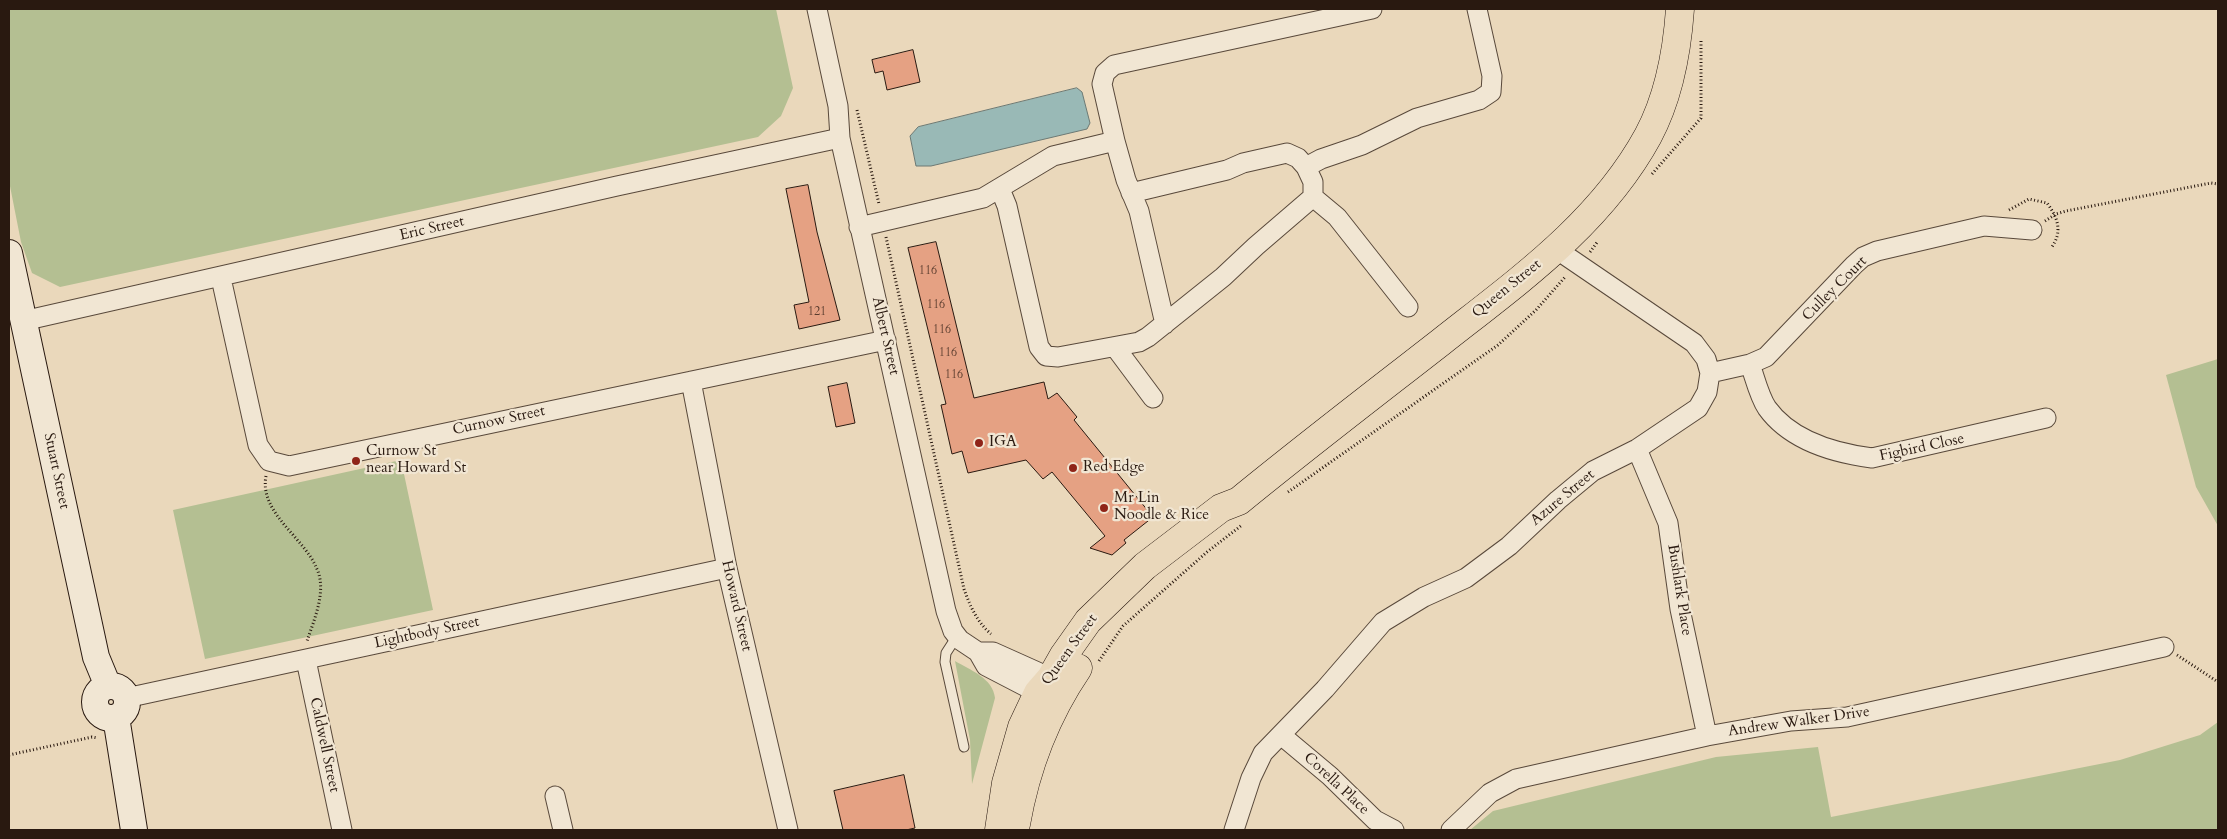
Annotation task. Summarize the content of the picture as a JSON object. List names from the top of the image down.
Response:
{
  "streets": {
    "main road": ["Queen Street"],
    "street": [
      "Eric Street",
      "Culley Court",
      "Albert Street",
      "Curnow Street",
      "Figbird Close",
      "Stuart Street",
      "Azure Street",
      "Bushlark Place",
      "Howard Street",
      "Lightbody Street",
      "Andrew Walker Drive",
      "Caldwell Street",
      "Corella Place"
    ]
  },
  "crossings": [
    ["Eric Street", "Albert Street"],
    ["Eric Street", "Stuart Street"],
    ["Queen Street", "Albert Street"],
    ["Culley Court", "Figbird Close"],
    ["Culley Court", "Azure Street"],
    ["Albert Street", "Curnow Street"],
    ["Curnow Street", "Howard Street"],
    ["Stuart Street", "Lightbody Street"],
    ["Azure Street", "Bushlark Place"],
    ["Azure Street", "Corella Place"],
    ["Bushlark Place", "Andrew Walker Drive"],
    ["Howard Street", "Lightbody Street"],
    ["Lightbody Street", "Caldwell Street"]
  ],
  "places": [
    "IGA",
    "Curnow St near Howard St",
    "Red Edge",
    "Mr Lin Noodle & Rice"
  ],
  "house_numbers": [
    "116",
    "116",
    "121",
    "116",
    "116",
    "116"
  ]
}
